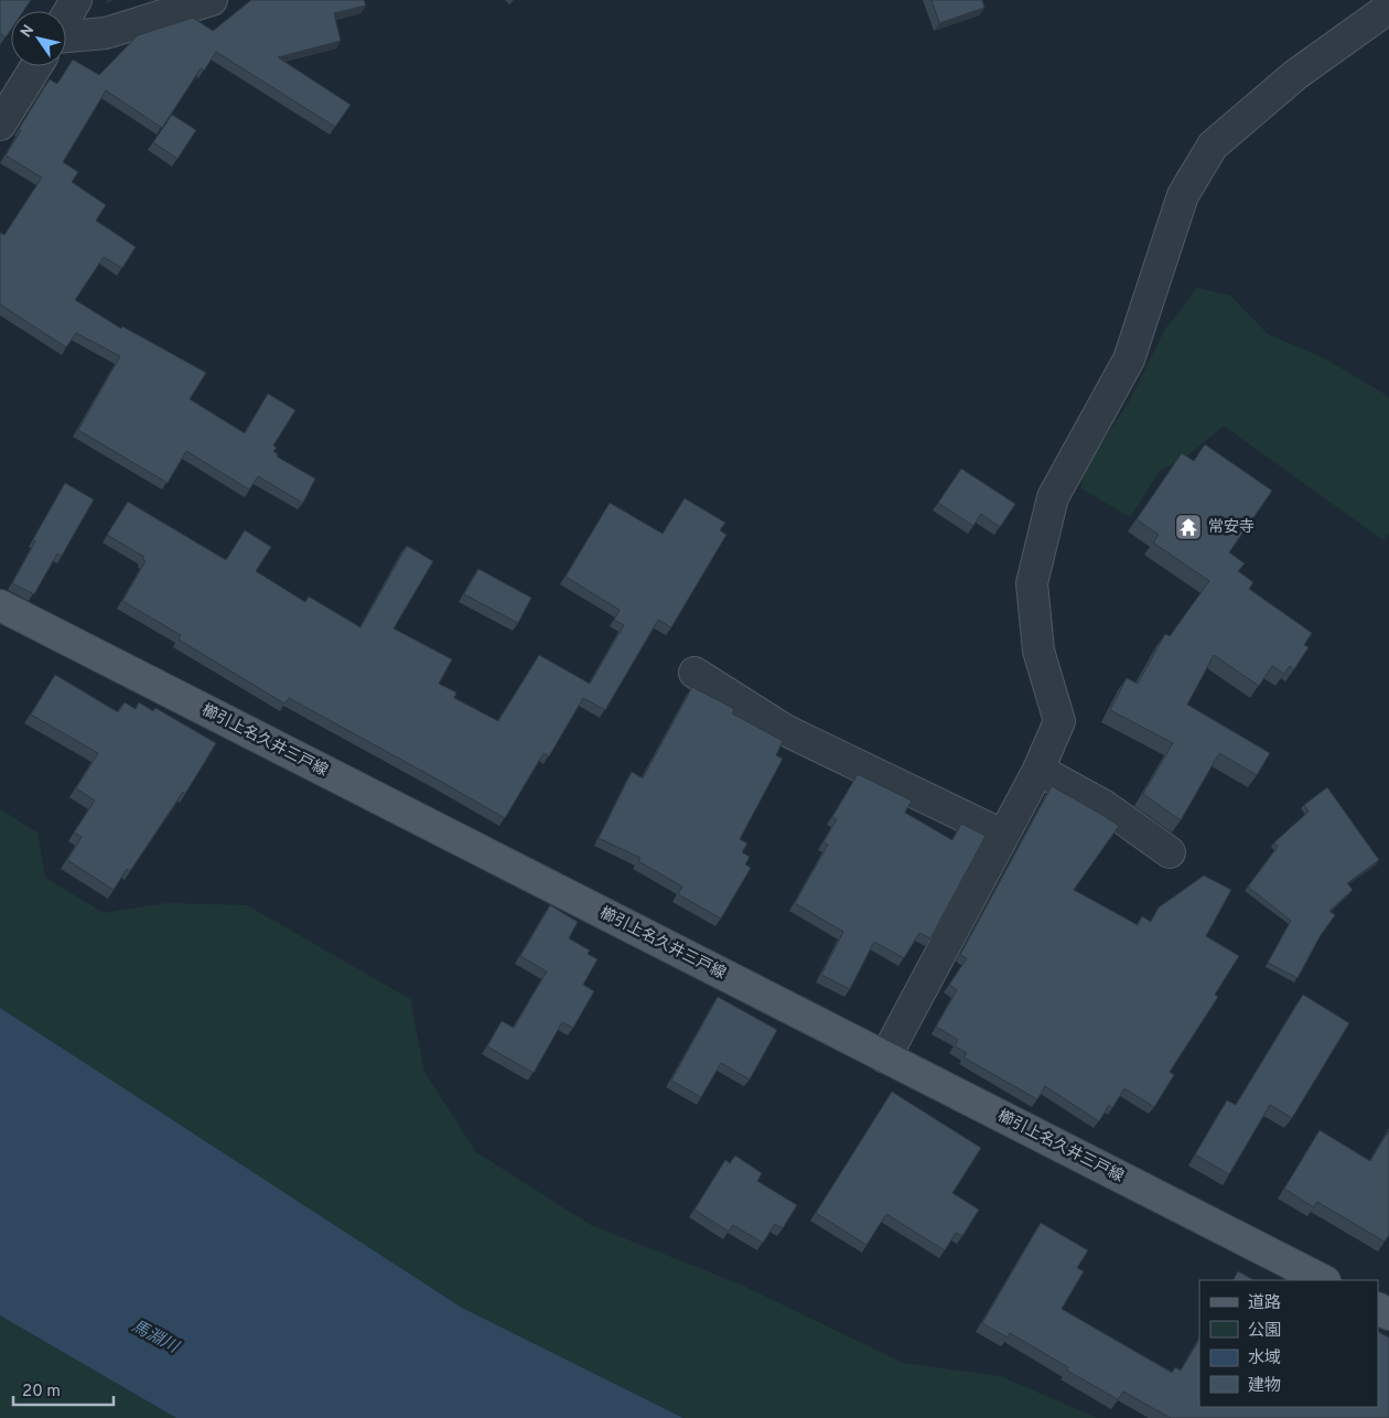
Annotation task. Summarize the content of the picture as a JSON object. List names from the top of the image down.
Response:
{
  "streets": {
    "main road": ["櫛引上名久井三戸線"]
  },
  "water": ["馬淵川"],
  "places": {
    "temple": ["常安寺"]
  },
  "legend": [
    "道路",
    "公園",
    "水域",
    "建物"
  ],
  "scale_bar": "20 m",
  "north": "top left"
}
